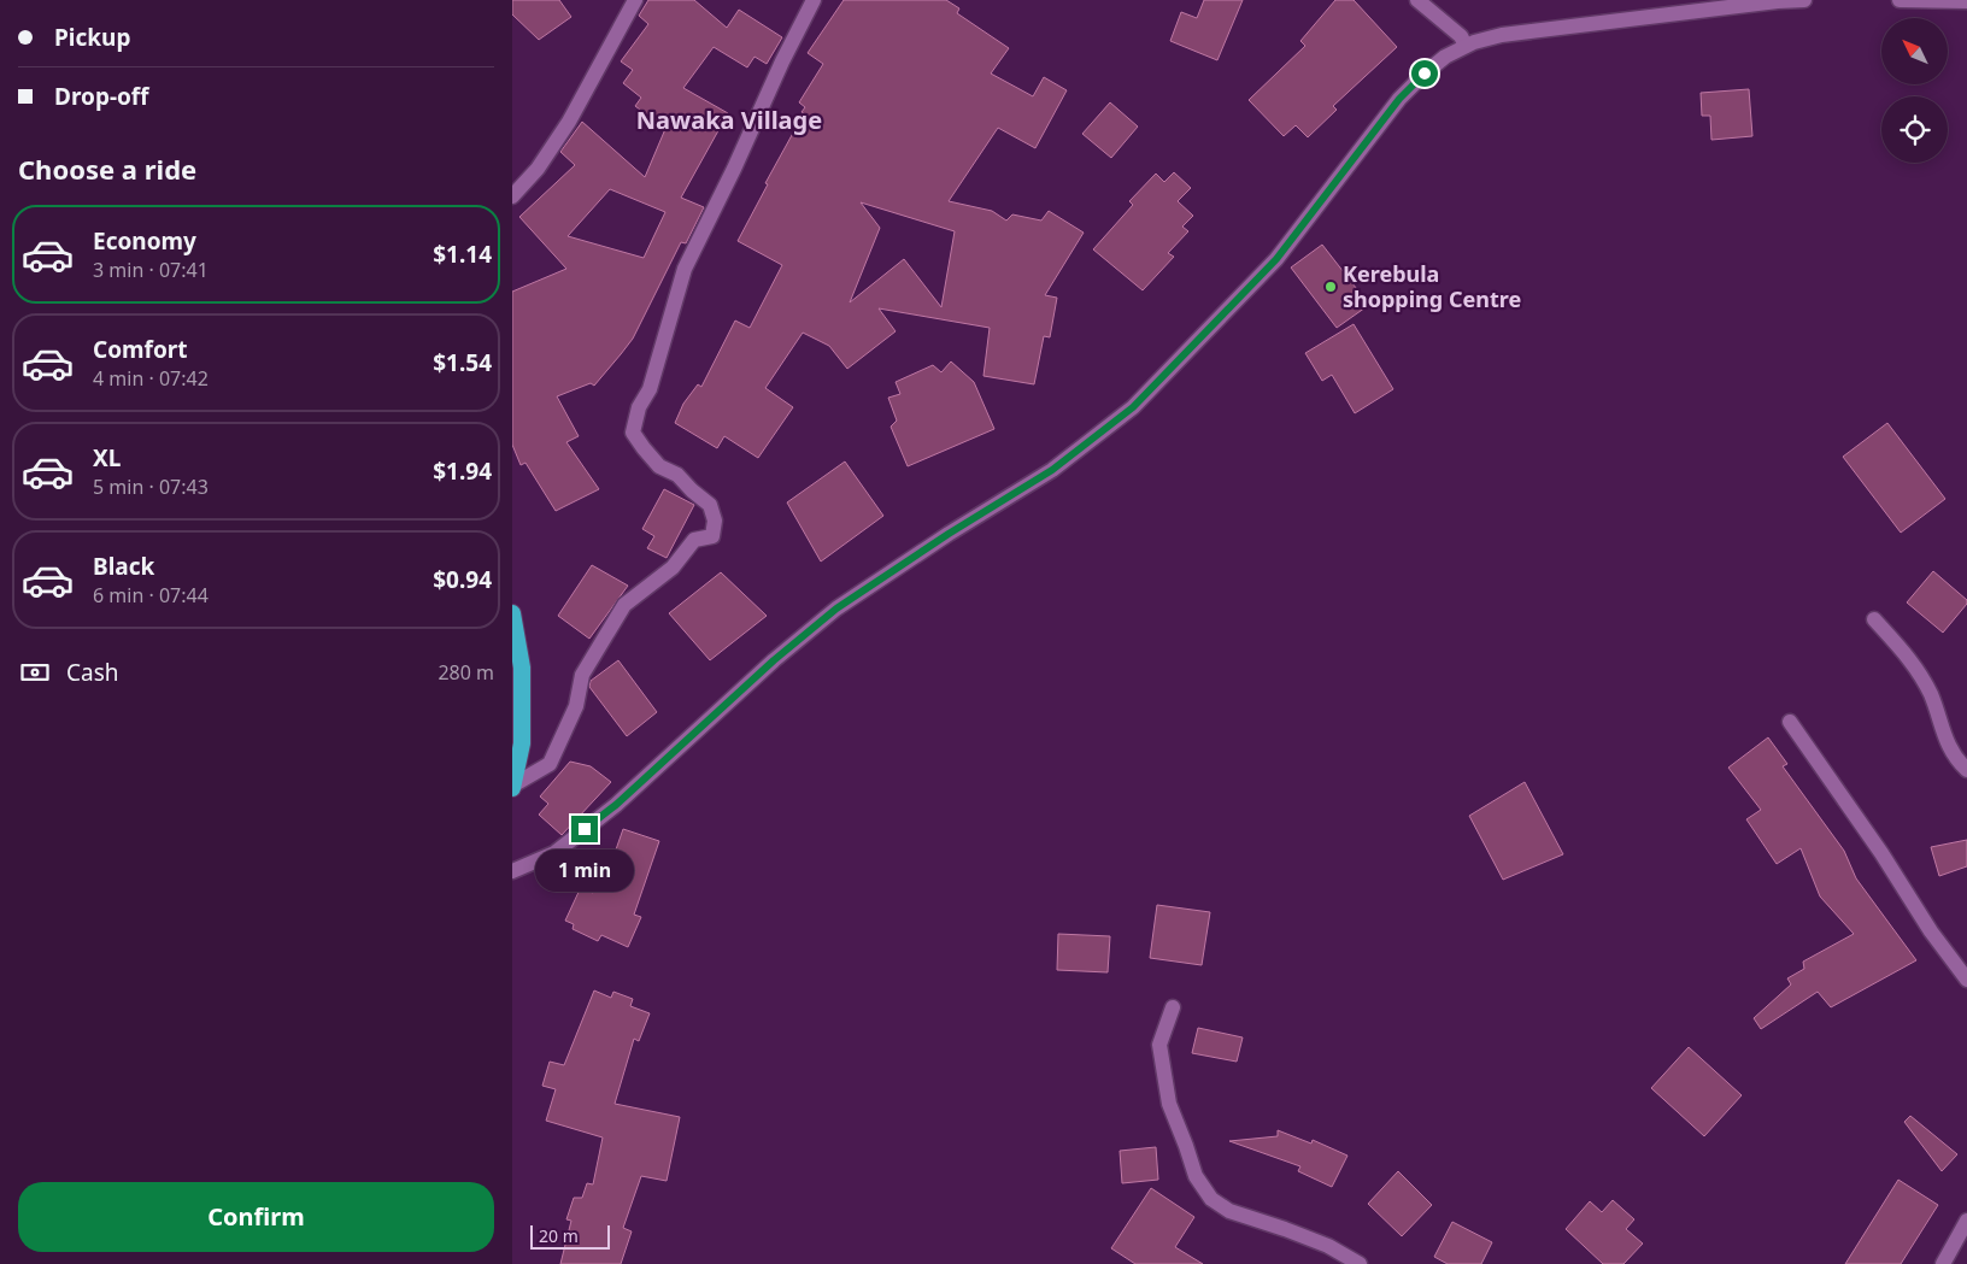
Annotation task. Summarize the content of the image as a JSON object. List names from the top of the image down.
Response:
{
  "districts": ["Nawaka Village"],
  "places": ["Kerebula shopping Centre"],
  "scale_bar": "20 m",
  "north": "top left",
  "page": {
    "banner": ["Pickup", "Drop-off"],
    "heading": "Choose a ride",
    "list": [
      {
        "name": "Economy",
        "note": "3 min · 07:41",
        "value": "$1.14"
      },
      {
        "name": "Comfort",
        "note": "4 min · 07:42",
        "value": "$1.54"
      },
      {
        "name": "XL",
        "note": "5 min · 07:43",
        "value": "$1.94"
      },
      {
        "name": "Black",
        "note": "6 min · 07:44",
        "value": "$0.94"
      }
    ],
    "pay": ["Cash", "280 m"],
    "bubble": "1 min",
    "buttons": "Confirm",
    "scale": "20 m"
  }
}
